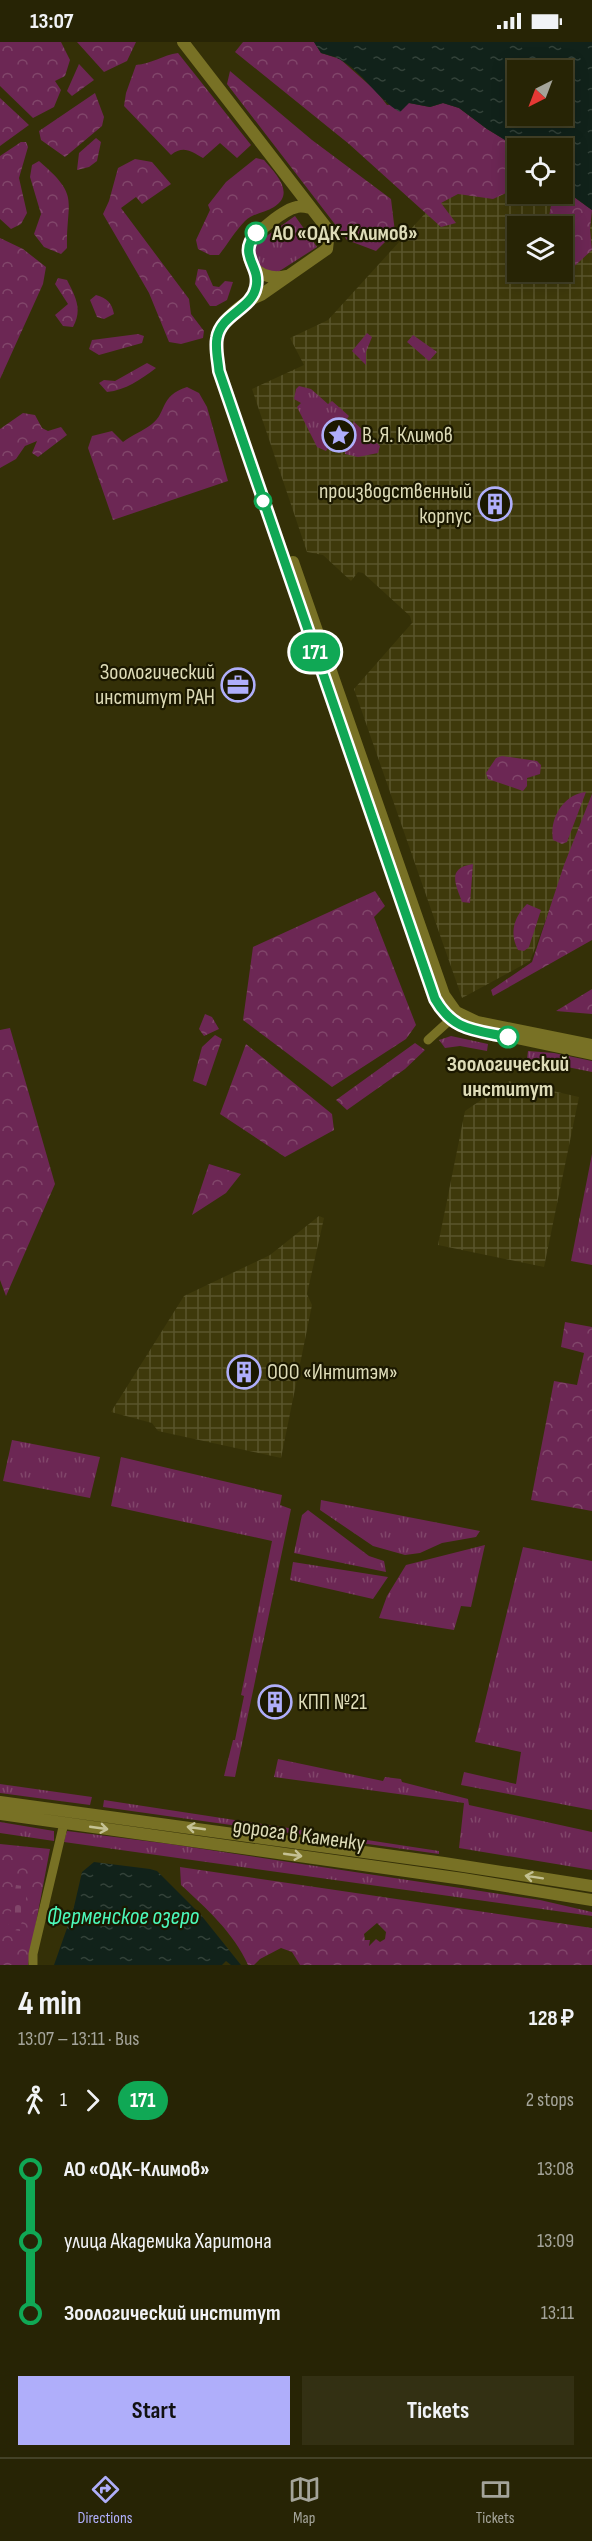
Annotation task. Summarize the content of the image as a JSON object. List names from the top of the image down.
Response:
{
  "streets": {
    "street": ["дорога в Каменку"]
  },
  "water": ["Ферменское озеро"],
  "places": {
    "other": ["АО «ОДК-Климов»", "Зоологический институт"],
    "place": ["В. Я. Климов"],
    "building": ["производственный корпус", "ООО «Интитэм»", "КПП №21"],
    "office": ["Зоологический институт РАН"]
  },
  "lines": ["bus line 171"],
  "north": "bottom left",
  "page": {
    "status": "13:07",
    "on_map": "171",
    "heading": ["4 min", "13:07 – 13:11 · Bus", "128 ₽"],
    "legs": ["1", "171", "2 stops"],
    "list": [
      {
        "name": "АО «ОДК-Климов»",
        "value": "13:08"
      },
      {
        "name": "улица Академика Харитона",
        "value": "13:09"
      },
      {
        "name": "Зоологический институт",
        "value": "13:11"
      }
    ],
    "buttons": ["Start", "Tickets"],
    "tabs": ["Directions", "Map", "Tickets"]
  }
}
